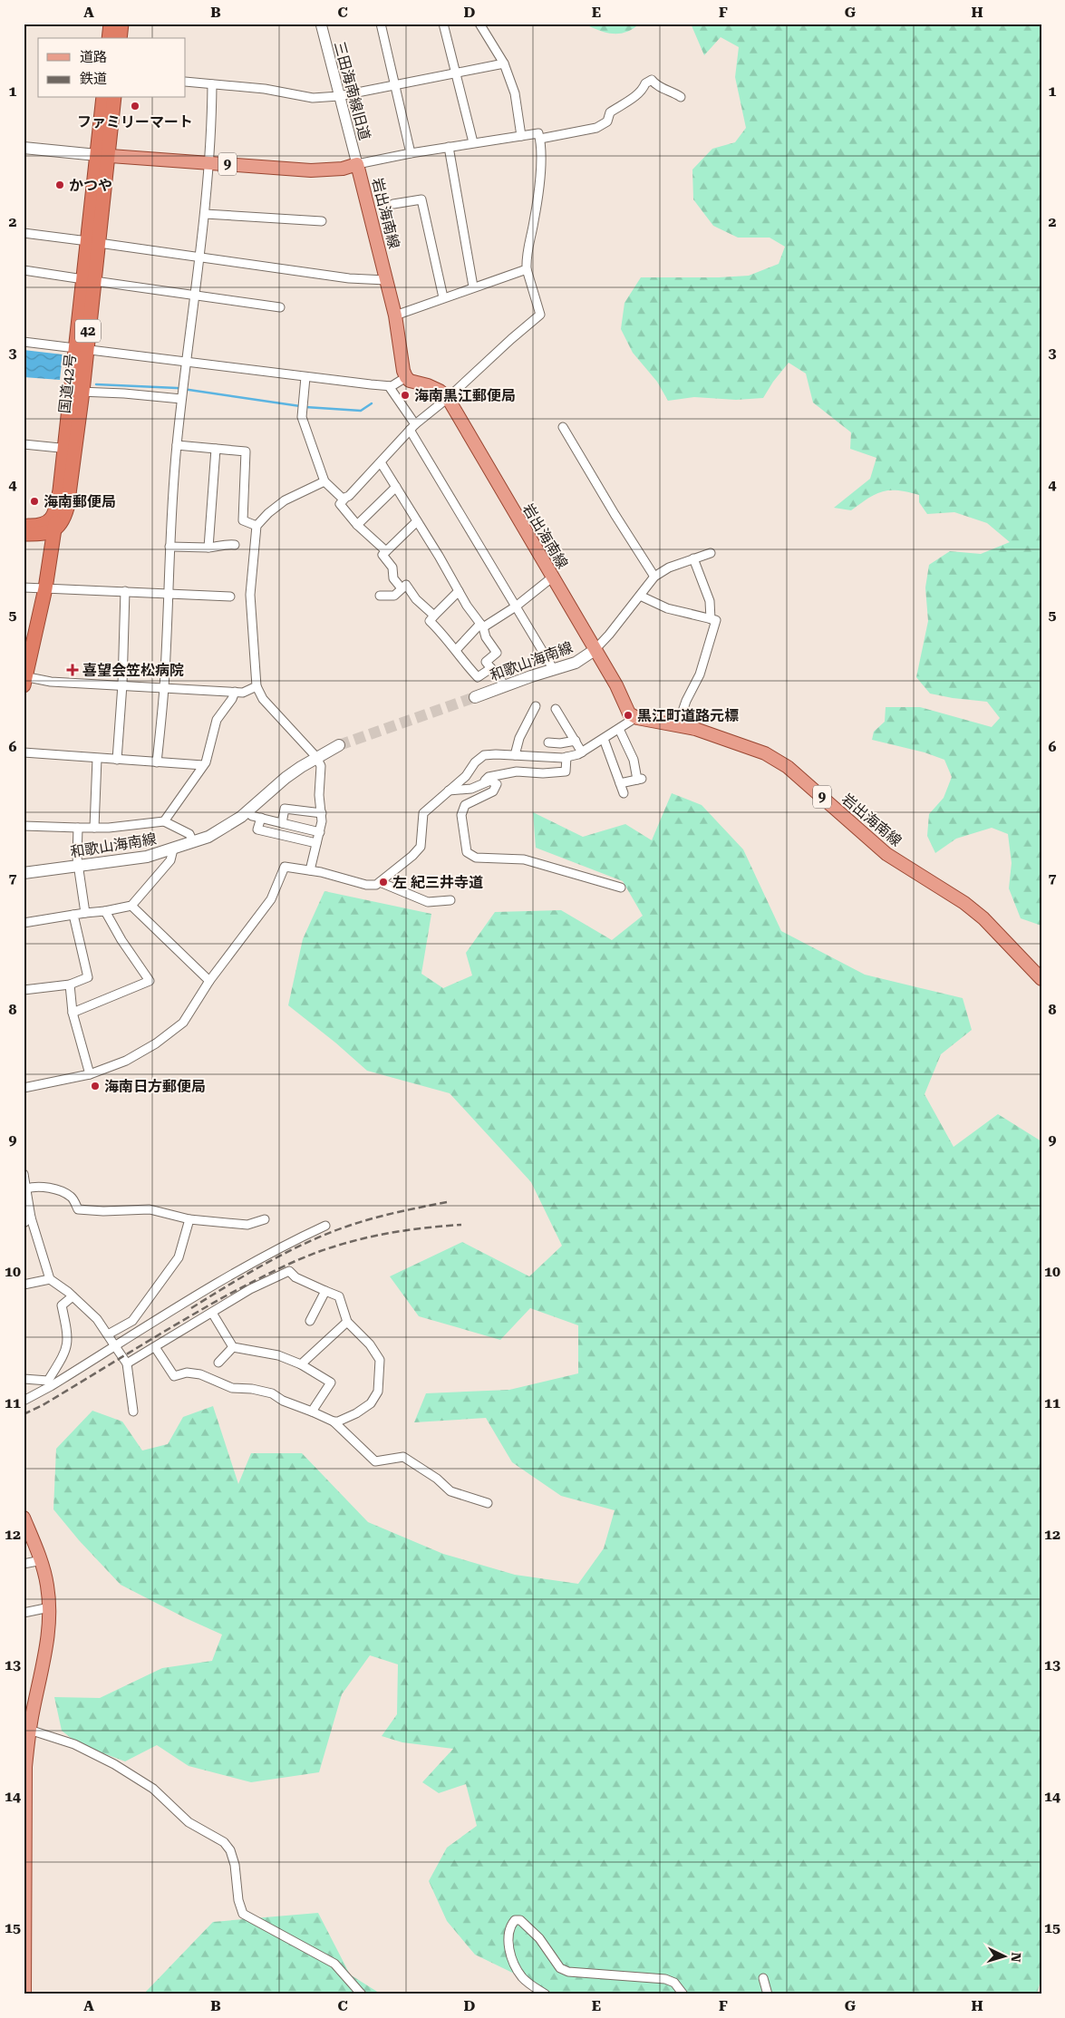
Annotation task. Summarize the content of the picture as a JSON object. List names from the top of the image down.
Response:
{
  "streets": {
    "highway": ["42", "国道42号"],
    "main road": ["9", "岩出海南線", "和歌山海南線"],
    "street": ["三田海南線旧道"]
  },
  "crossings": [
    ["三田海南線旧道", "岩出海南線"],
    ["岩出海南線", "国道42号"],
    ["岩出海南線", "和歌山海南線"]
  ],
  "places": {
    "other": [
      "ファミリーマート",
      "かつや",
      "海南黒江郵便局",
      "海南郵便局",
      "黒江町道路元標",
      "左 紀三井寺道",
      "海南日方郵便局"
    ],
    "health": ["喜望会笠松病院"]
  },
  "legend": ["道路", "鉄道"],
  "north": "right",
  "grid": {
    "columns": [
      "A",
      "B",
      "C",
      "D",
      "E",
      "F",
      "G",
      "H"
    ],
    "rows": [
      "1",
      "2",
      "3",
      "4",
      "5",
      "6",
      "7",
      "8",
      "9",
      "10",
      "11",
      "12",
      "13",
      "14",
      "15"
    ]
  }
}
